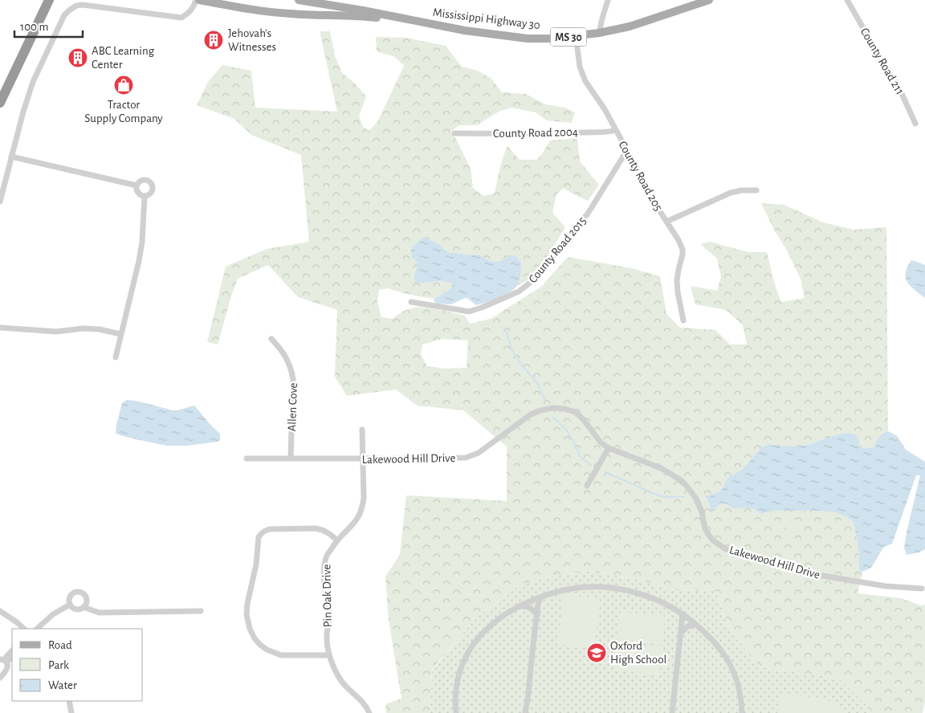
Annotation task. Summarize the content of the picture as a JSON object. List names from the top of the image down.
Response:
{
  "streets": {
    "main road": ["Mississippi Highway 30", "MS 30"],
    "street": [
      "County Road 211",
      "County Road 2004",
      "County Road 205",
      "County Road 2015",
      "Allen Cove",
      "Lakewood Hill Drive",
      "Pin Oak Drive"
    ]
  },
  "crossings": [
    ["Mississippi Highway 30", "County Road 205"],
    ["County Road 2004", "County Road 205"],
    ["County Road 205", "County Road 2015"],
    ["Allen Cove", "Lakewood Hill Drive"],
    ["Lakewood Hill Drive", "Pin Oak Drive"]
  ],
  "places": {
    "building": ["Jehovah's Witnesses", "ABC Learning Center"],
    "shop": ["Tractor Supply Company"],
    "school or university": ["Oxford High School"]
  },
  "legend": ["Road", "Park", "Water"],
  "scale_bar": "100 m"
}
